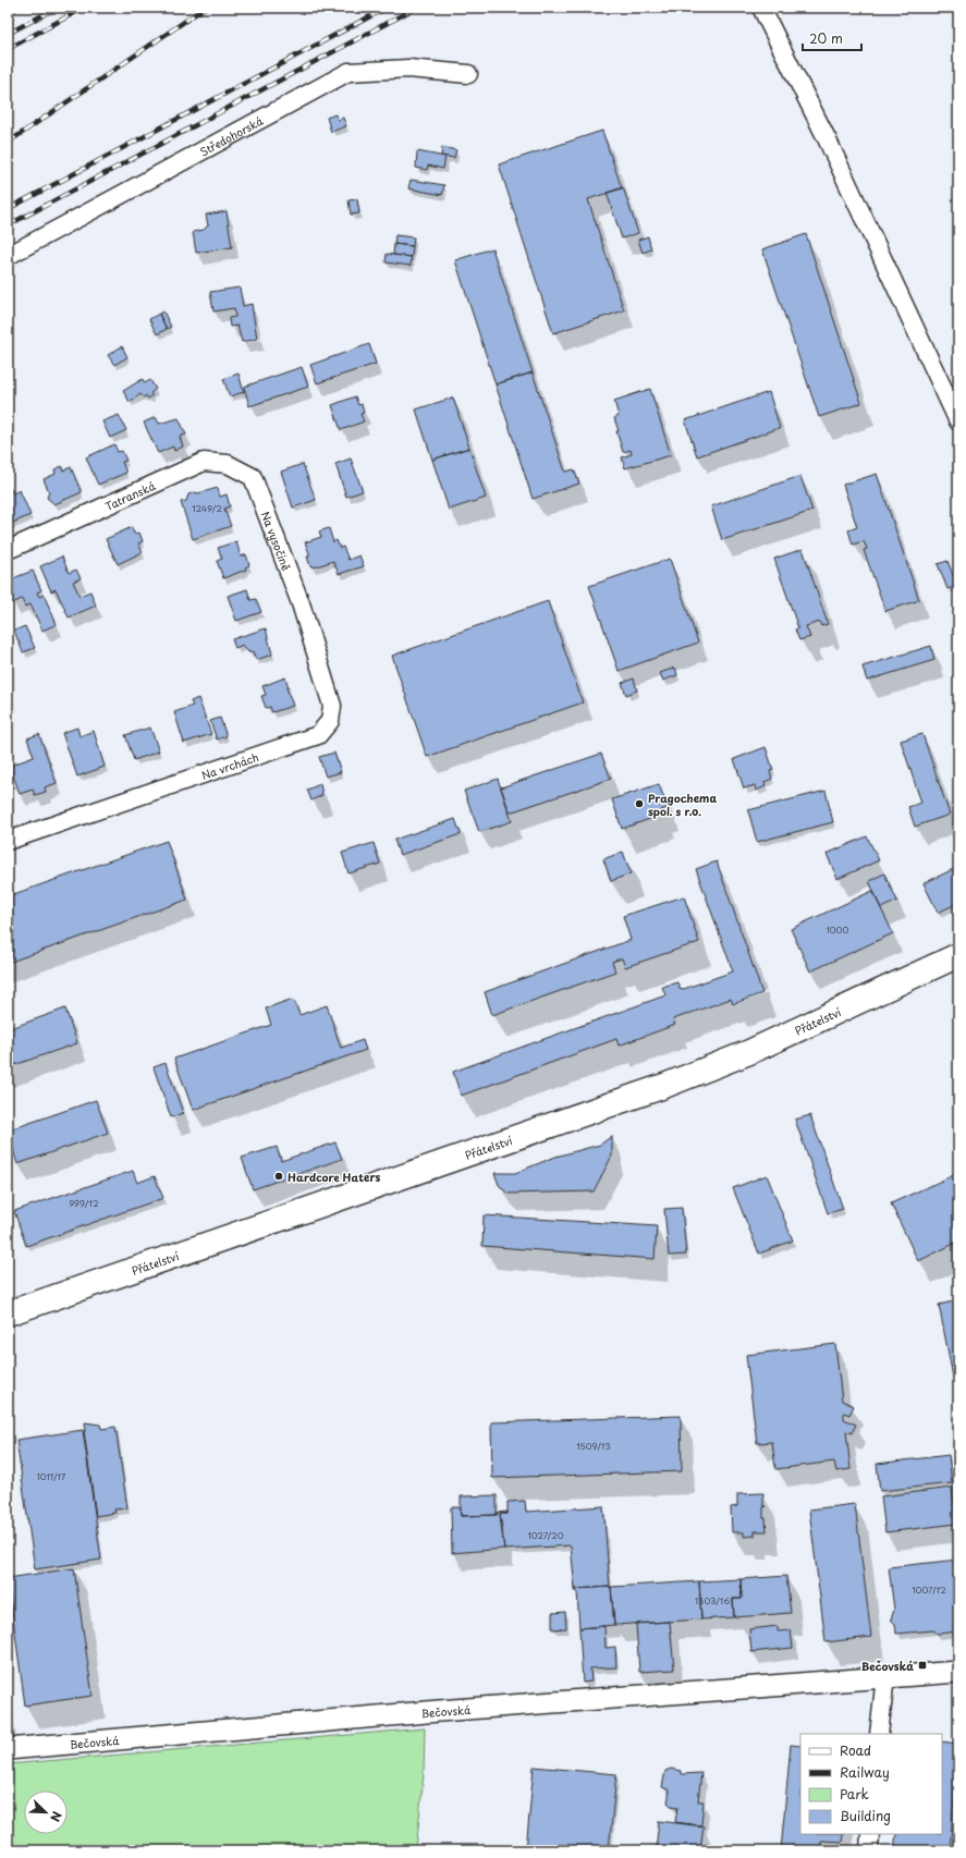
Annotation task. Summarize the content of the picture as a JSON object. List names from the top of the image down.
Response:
{
  "streets": {
    "main road": ["Přátelství"],
    "street": [
      "Středohorská",
      "Tatranská",
      "Na vysočině",
      "Na vrchách",
      "Bečovská"
    ]
  },
  "crossings": [
    ["Tatranská", "Na vysočině"],
    ["Na vysočině", "Na vrchách"]
  ],
  "places": {
    "other": ["Pragochema spol. s r.o.", "Hardcore Haters"],
    "transit": ["Bečovská"]
  },
  "house_numbers": [
    "1249/2",
    "1000",
    "999/12",
    "1509/13",
    "1011/17",
    "1027/20",
    "1007/12",
    "1303/16"
  ],
  "legend": [
    "Road",
    "Railway",
    "Park",
    "Building"
  ],
  "scale_bar": "20 m",
  "north": "bottom right"
}
